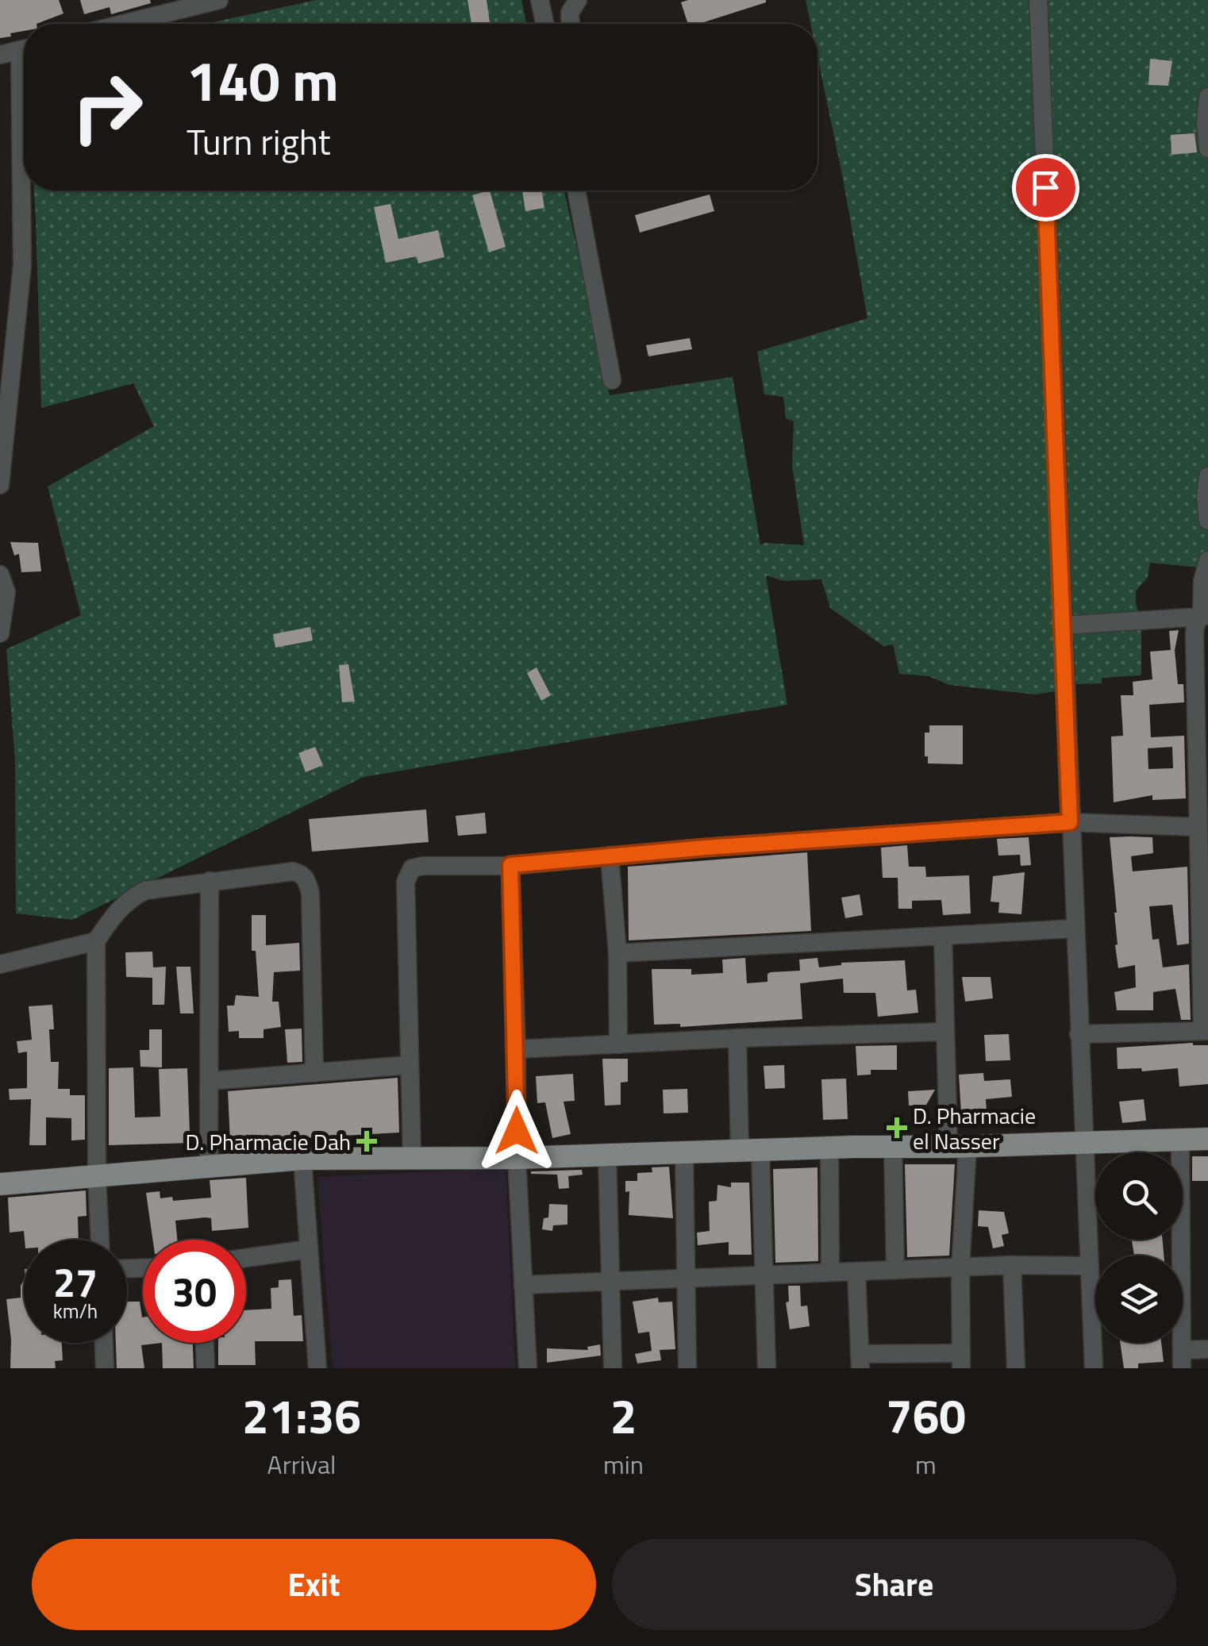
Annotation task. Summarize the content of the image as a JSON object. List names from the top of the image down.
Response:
{
  "places": {
    "health": ["D. Pharmacie el Nasser", "D. Pharmacie Dah"]
  },
  "page": {
    "turn": ["140 m", "Turn right"],
    "speed": "27 km/h",
    "limit": "30",
    "eta": [
      "21:36",
      "Arrival",
      "2",
      "min",
      "760",
      "m"
    ],
    "buttons": ["Exit", "Share"]
  }
}
